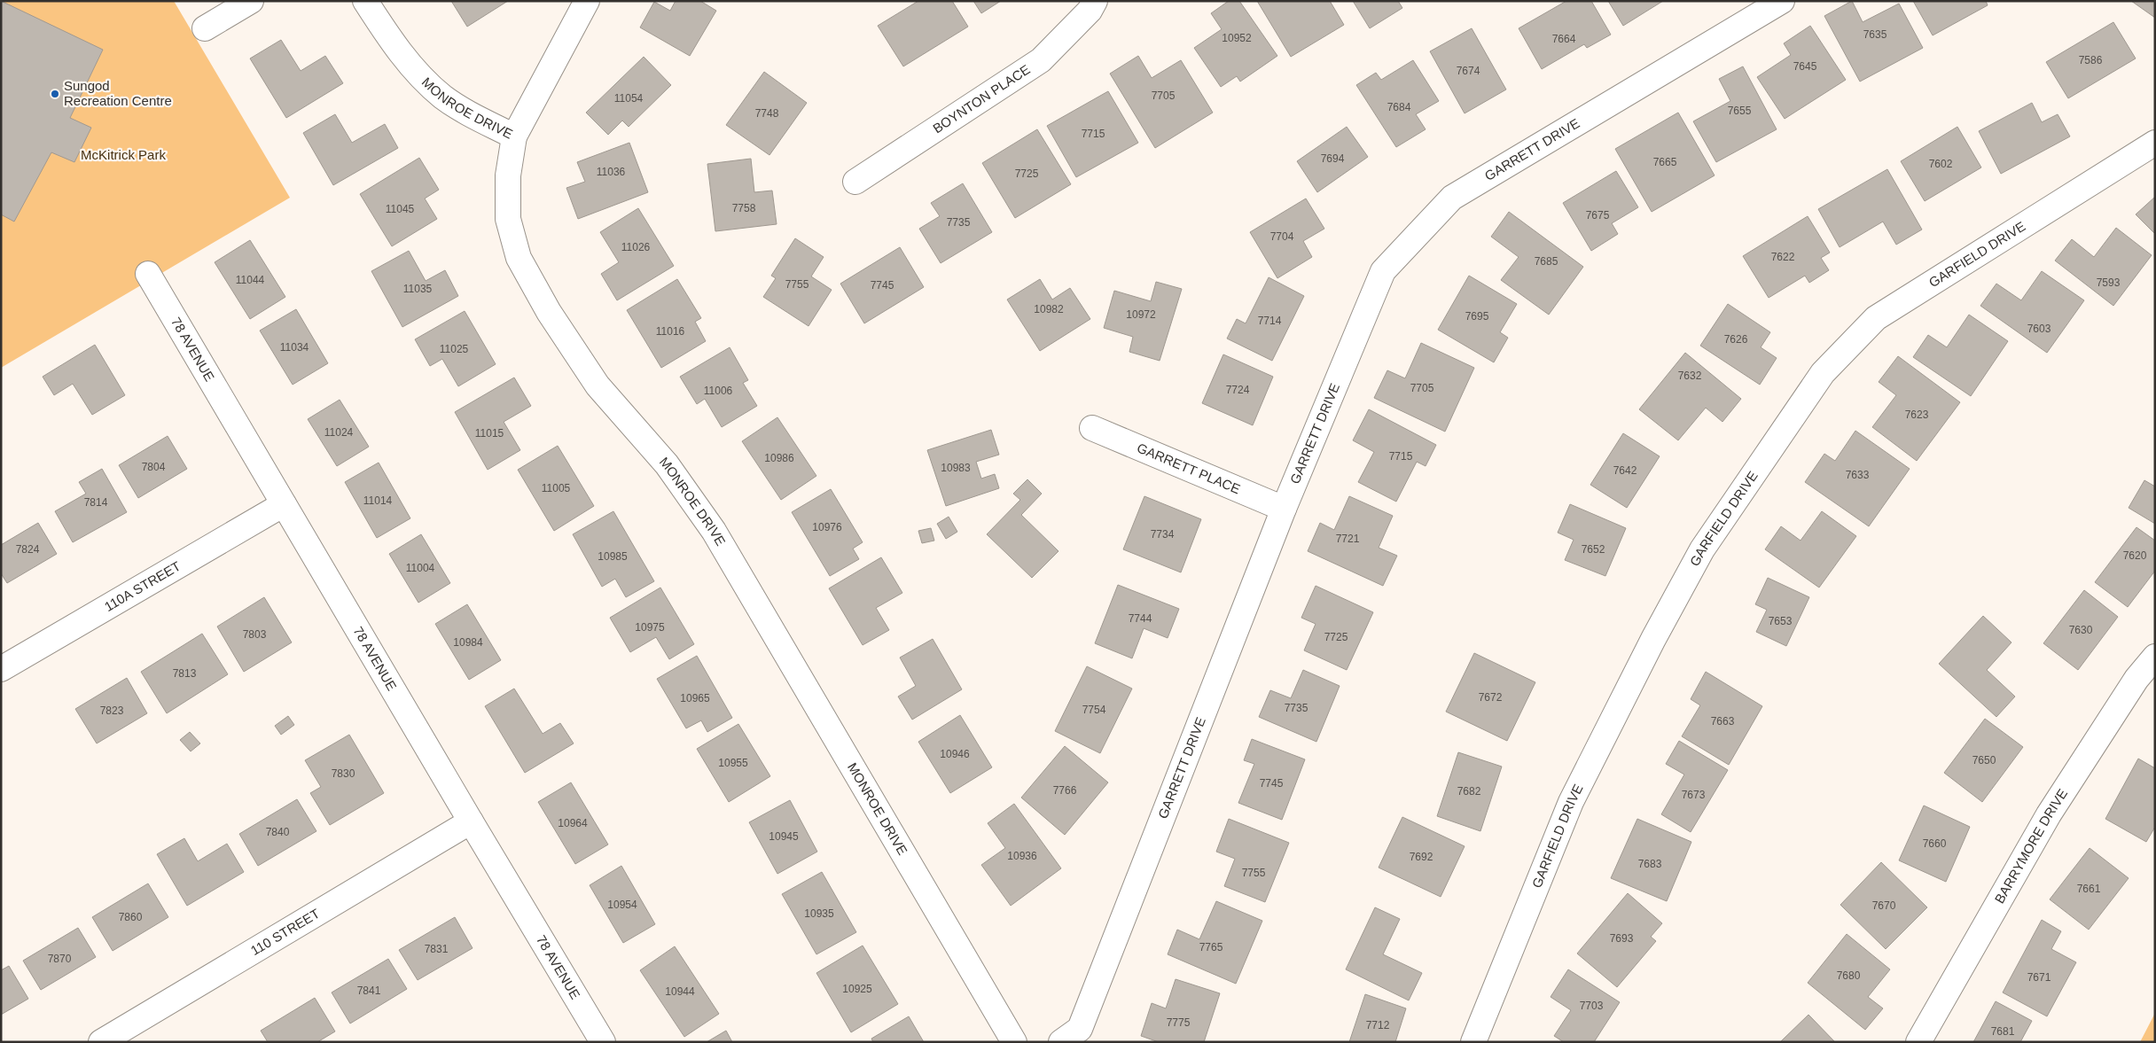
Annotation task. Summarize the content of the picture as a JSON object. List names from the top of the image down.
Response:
{
  "streets": {
    "street": [
      "BOYNTON PLACE",
      "MONROE DRIVE",
      "GARRETT DRIVE",
      "GARFIELD DRIVE",
      "78 AVENUE",
      "GARRETT PLACE",
      "110A STREET",
      "BARRYMORE DRIVE",
      "110 STREET"
    ]
  },
  "crossings": [
    ["GARRETT DRIVE", "GARRETT PLACE"],
    ["78 AVENUE", "110A STREET"],
    ["78 AVENUE", "110 STREET"]
  ],
  "parks": ["McKitrick Park"],
  "places": ["Sungod Recreation Centre"],
  "house_numbers": [
    "7635",
    "10952",
    "7664",
    "7586",
    "7645",
    "7674",
    "7705",
    "11054",
    "7684",
    "7655",
    "7748",
    "7715",
    "7694",
    "7665",
    "7602",
    "11036",
    "7725",
    "7758",
    "11045",
    "7675",
    "7735",
    "7704",
    "11026",
    "7622",
    "7685",
    "11044",
    "7593",
    "7755",
    "7745",
    "11035",
    "10982",
    "10972",
    "7695",
    "7714",
    "7603",
    "11016",
    "7626",
    "11034",
    "11025",
    "7632",
    "7705",
    "7724",
    "11006",
    "7623",
    "11024",
    "11015",
    "7715",
    "10986",
    "7804",
    "10983",
    "7642",
    "7633",
    "11005",
    "11014",
    "7814",
    "10976",
    "7734",
    "7721",
    "7824",
    "7652",
    "7620",
    "10985",
    "11004",
    "7744",
    "7653",
    "10975",
    "7630",
    "7803",
    "7725",
    "10984",
    "7813",
    "7672",
    "10965",
    "7735",
    "7754",
    "7823",
    "7663",
    "10946",
    "7650",
    "10955",
    "7830",
    "7745",
    "7766",
    "7682",
    "7673",
    "10964",
    "7840",
    "10945",
    "7660",
    "10936",
    "7692",
    "7683",
    "7755",
    "7661",
    "10954",
    "7670",
    "10935",
    "7860",
    "7693",
    "7765",
    "7831",
    "7870",
    "7680",
    "7671",
    "10925",
    "7841",
    "10944",
    "7703",
    "7775",
    "7712",
    "7681"
  ]
}
